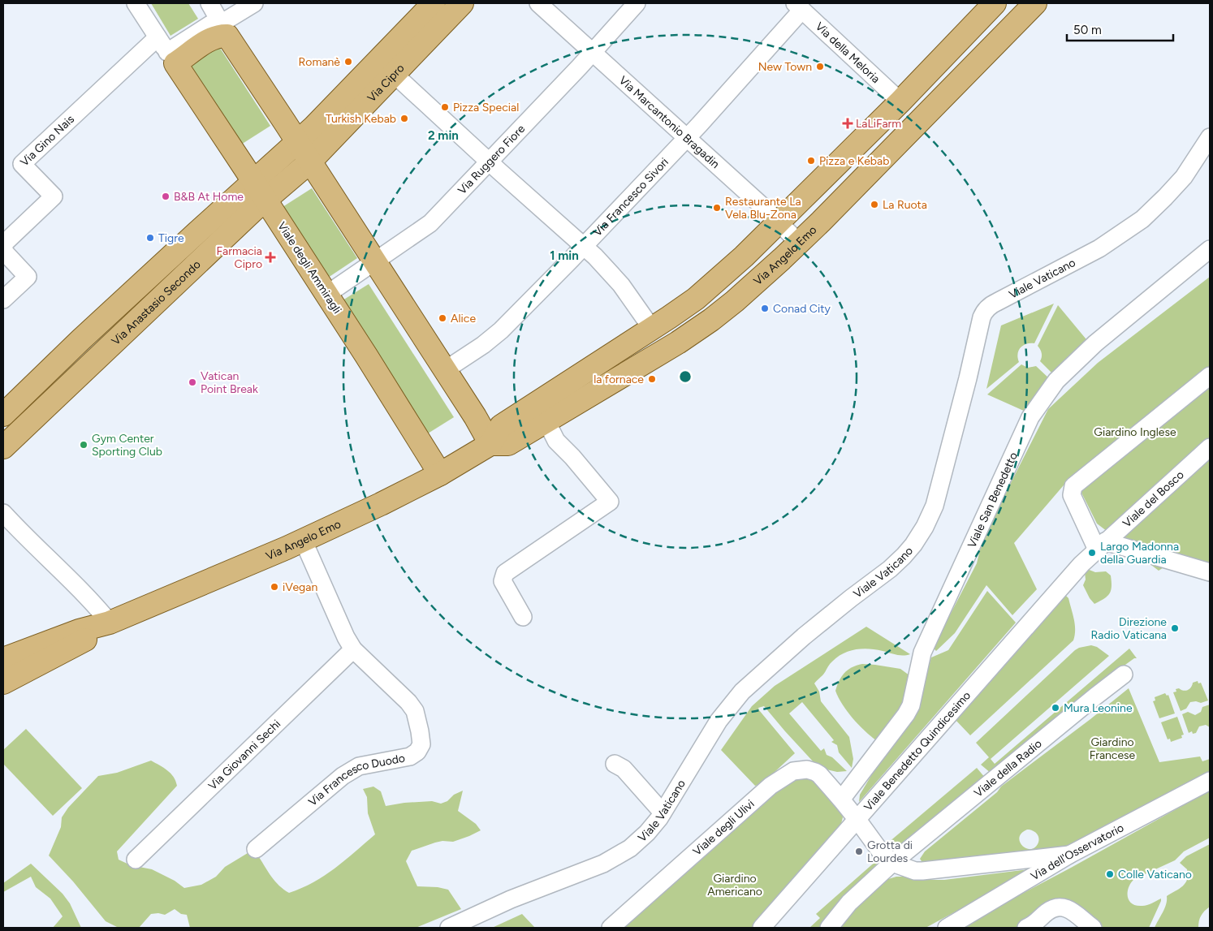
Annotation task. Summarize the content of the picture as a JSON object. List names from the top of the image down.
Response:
{
  "streets": {
    "main road": [
      "Via Cipro",
      "Via Angelo Emo",
      "Viale degli Ammiragli",
      "Via Anastasio Secondo"
    ],
    "street": [
      "Via della Meloria",
      "Via Marcantonio Bragadin",
      "Via Gino Nais",
      "Via Ruggero Fiore",
      "Via Francesco Sivori",
      "Viale Vaticano",
      "Viale del Bosco",
      "Viale San Benedetto",
      "Viale Benedetto Quindicesimo",
      "Via Giovanni Sechi",
      "Viale della Radio",
      "Via Francesco Duodo",
      "Viale degli Ulivi",
      "Via dell'Osservatorio"
    ]
  },
  "crossings": [
    ["Via della Meloria", "Via Francesco Sivori"],
    ["Via della Meloria", "Via Angelo Emo"],
    ["Via Cipro", "Via Anastasio Secondo"],
    ["Via Marcantonio Bragadin", "Via Ruggero Fiore"],
    ["Via Marcantonio Bragadin", "Via Francesco Sivori"],
    ["Via Marcantonio Bragadin", "Via Angelo Emo"],
    ["Via Gino Nais", "Viale degli Ammiragli"],
    ["Via Ruggero Fiore", "Viale degli Ammiragli"],
    ["Via Angelo Emo", "Viale degli Ammiragli"],
    ["Via Angelo Emo", "Via Francesco Duodo"],
    ["Viale degli Ammiragli", "Via Anastasio Secondo"],
    ["Viale del Bosco", "Viale Benedetto Quindicesimo"],
    ["Viale San Benedetto", "Viale degli Ulivi"],
    ["Viale Benedetto Quindicesimo", "Viale degli Ulivi"],
    ["Via Giovanni Sechi", "Via Francesco Duodo"],
    ["Viale della Radio", "Viale degli Ulivi"]
  ],
  "parks": ["Giardino Inglese", "Giardino Francese", "Giardino Americano"],
  "places": {
    "other": [
      "Romanè",
      "New Town",
      "Pizza Special",
      "Turkish Kebab",
      "Pizza e Kebab",
      "B&B At Home",
      "La Ruota",
      "Restaurante La Vela Blu-Zona",
      "Tigre",
      "Conad City",
      "Alice",
      "la fornace",
      "Vatican Point Break",
      "Gym Center Sporting Club",
      "Largo Madonna della Guardia",
      "iVegan",
      "Direzione Radio Vaticana",
      "Mura Leonine",
      "Grotta di Lourdes",
      "Colle Vaticano"
    ],
    "health": ["LaLiFarm", "Farmacia Cipro"]
  },
  "scale_bar": "50 m",
  "rings": ["2 min", "1 min"]
}
